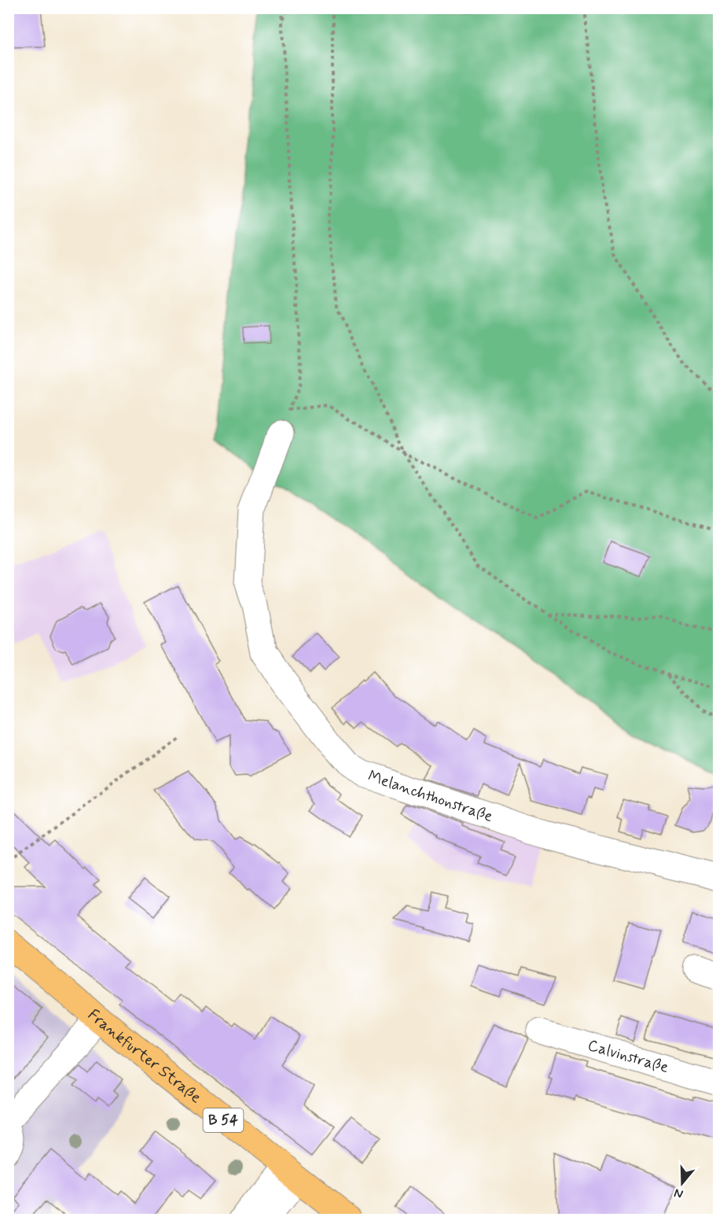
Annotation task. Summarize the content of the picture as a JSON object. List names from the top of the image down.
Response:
{
  "streets": {
    "main road": ["Frankfurter Straße", "B 54"],
    "street": ["Melanchthonstraße", "Calvinstraße"]
  },
  "north": "bottom"
}
